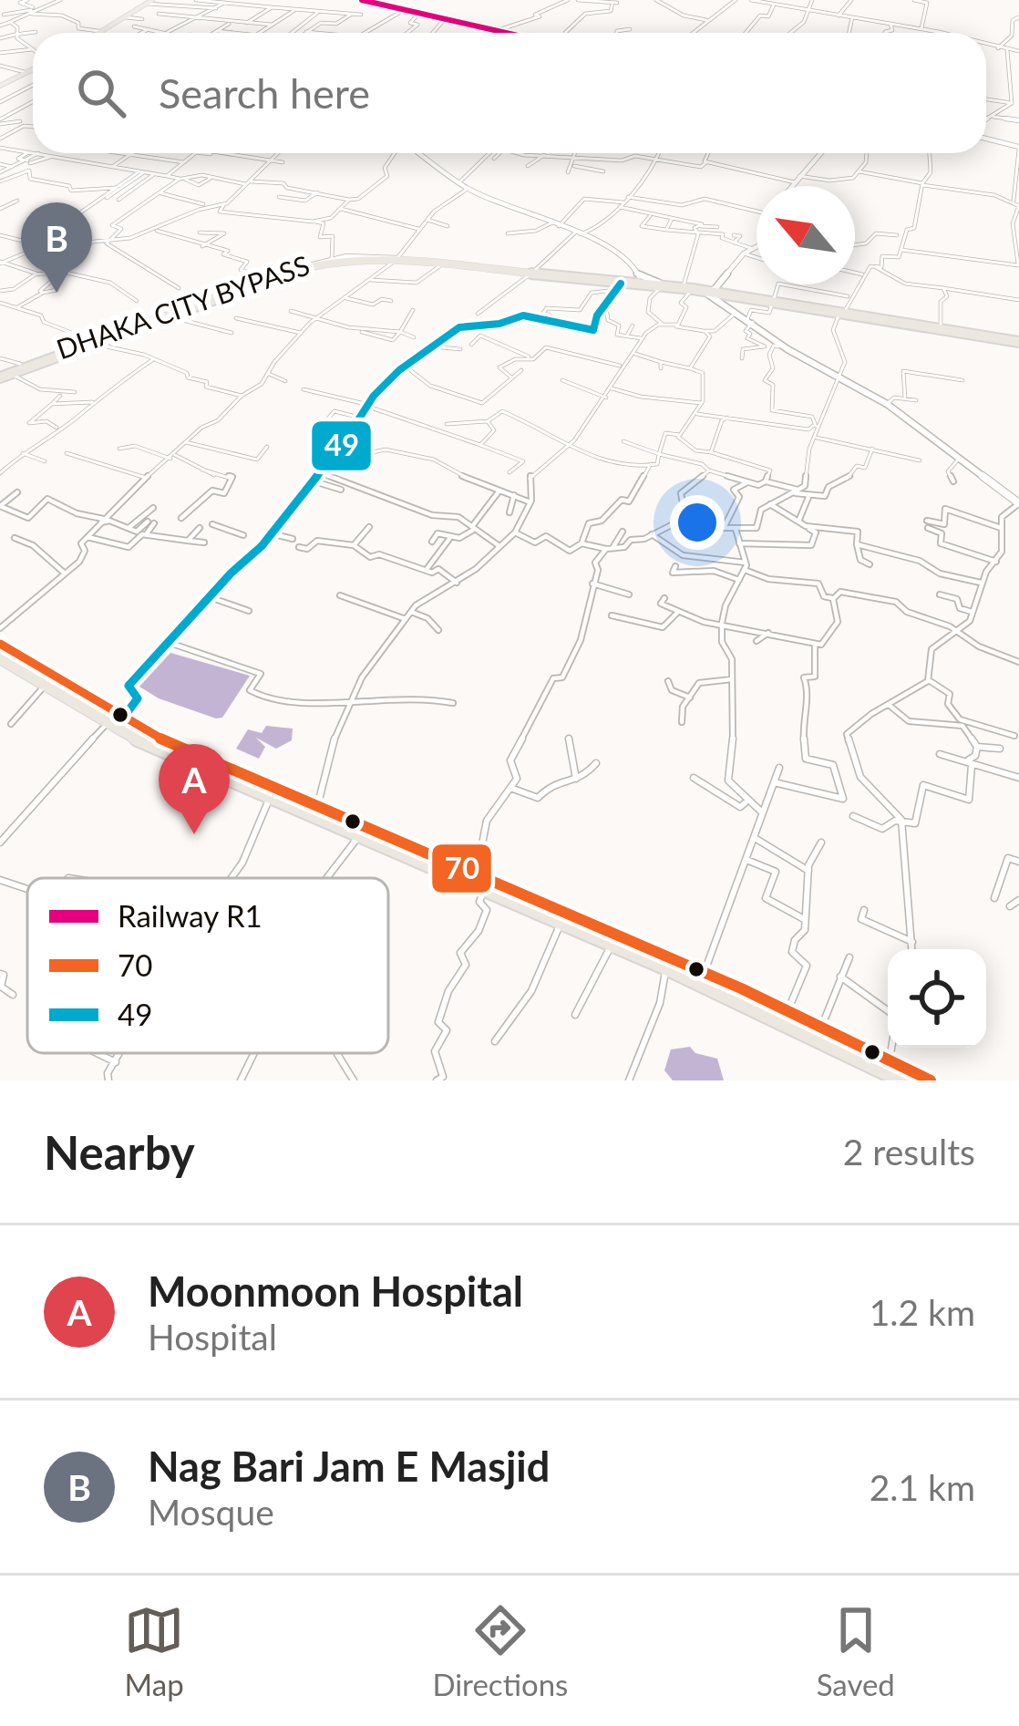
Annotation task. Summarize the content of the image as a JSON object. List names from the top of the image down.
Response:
{
  "streets": {
    "highway": ["DHAKA CITY BYPASS"]
  },
  "lines": ["rail line R1", "transit line 49", "transit line 70"],
  "legend": ["Railway R1", "70", "49"],
  "north": "top left",
  "page": {
    "search": "Search here",
    "pins": ["B", "A"],
    "heading": ["Nearby", "2 results"],
    "list": [
      {
        "mark": "A",
        "name": "Moonmoon Hospital",
        "note": "Hospital",
        "value": "1.2 km"
      },
      {
        "mark": "B",
        "name": "Nag Bari Jam E Masjid",
        "note": "Mosque",
        "value": "2.1 km"
      }
    ],
    "nav": ["Map", "Directions", "Saved"]
  }
}
